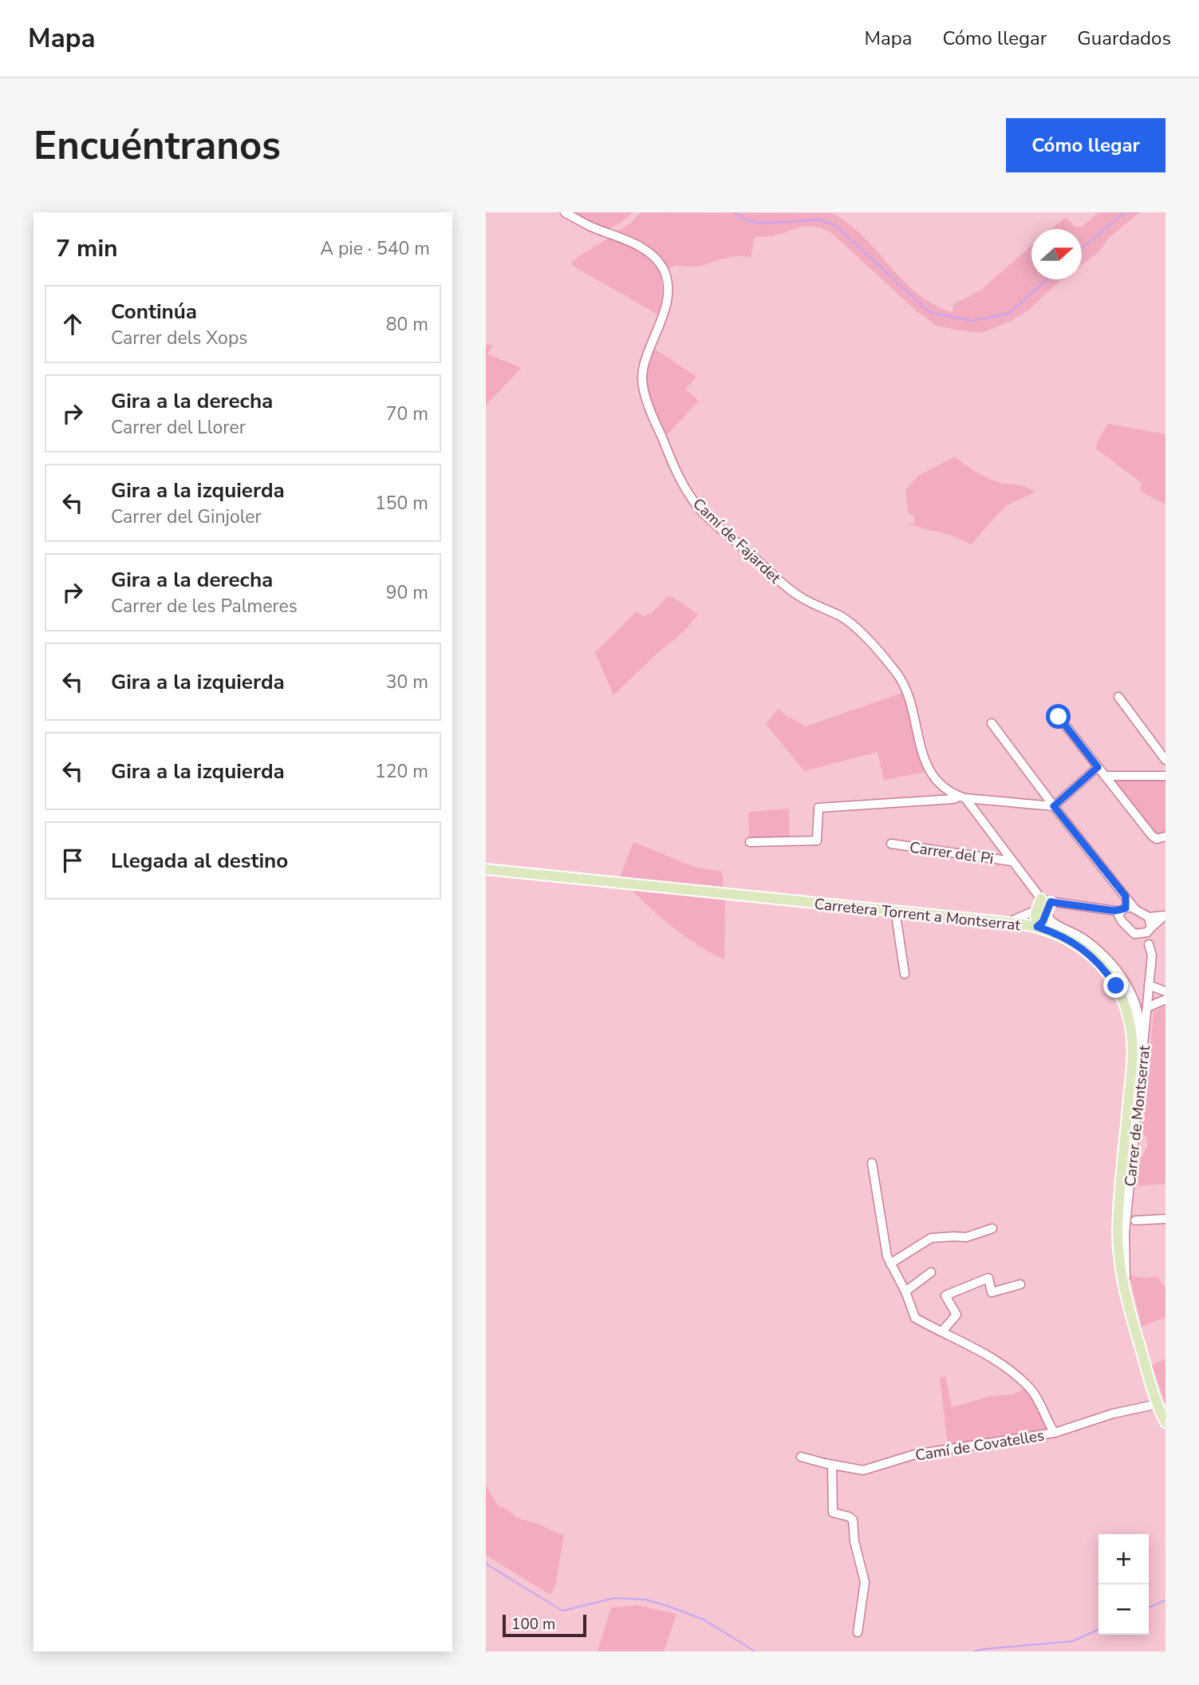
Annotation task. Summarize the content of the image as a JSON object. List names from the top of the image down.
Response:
{
  "streets": {
    "main road": ["Carretera Torrent a Montserrat"],
    "street": [
      "Camí de Fajardet",
      "Carrer del Pi",
      "Carrer de Montserrat",
      "Camí de Covatelles"
    ]
  },
  "crossings": [
    ["Camí de Fajardet", "Carrer del Pi"],
    ["Carretera Torrent a Montserrat", "Carrer de Montserrat"],
    ["Carretera Torrent a Montserrat", "Camí de Covatelles"]
  ],
  "scale_bar": "100 m",
  "north": "right",
  "page": {
    "header": "Mapa",
    "nav": ["Mapa", "Cómo llegar", "Guardados"],
    "buttons": "Cómo llegar",
    "title": "Encuéntranos",
    "heading": ["7 min", "A pie · 540 m"],
    "list": [
      ["Continúa", "Carrer dels Xops", "80 m"],
      ["Gira a la derecha", "Carrer del Llorer", "70 m"],
      ["Gira a la izquierda", "Carrer del Ginjoler", "150 m"],
      ["Gira a la derecha", "Carrer de les Palmeres", "90 m"],
      ["Gira a la izquierda", "30 m"],
      ["Gira a la izquierda", "120 m"],
      "Llegada al destino"
    ],
    "map_buttons": ["+", "−"],
    "scale": "100 m"
  }
}
